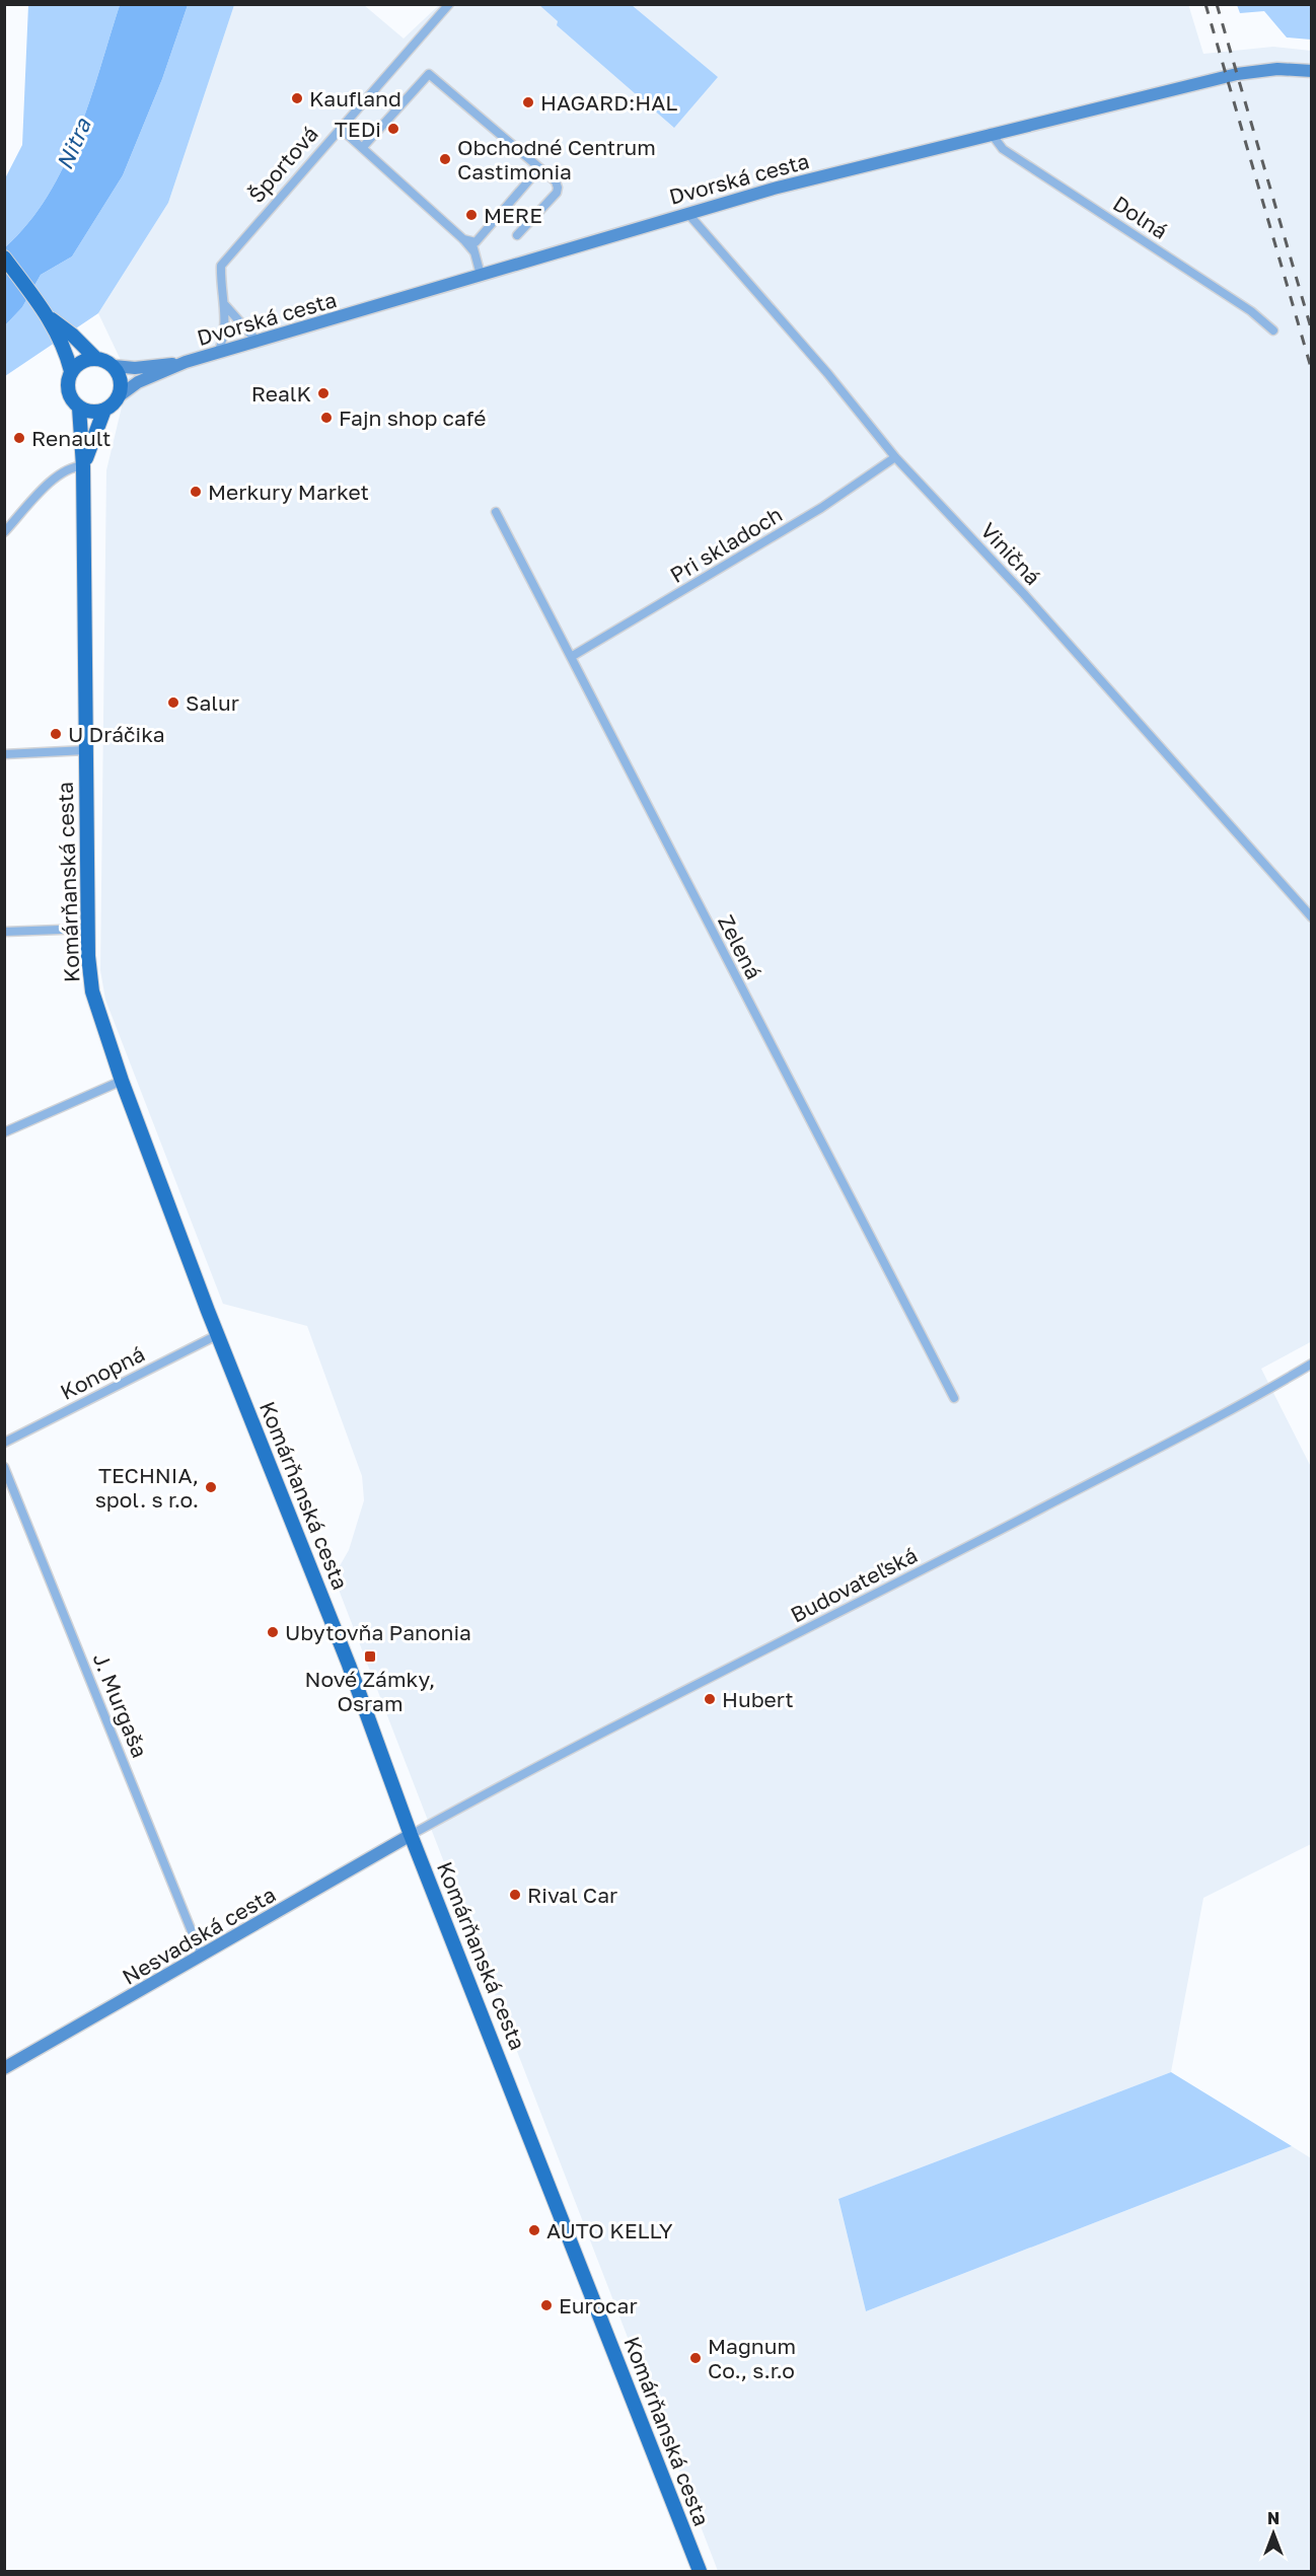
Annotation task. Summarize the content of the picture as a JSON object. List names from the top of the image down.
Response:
{
  "streets": {
    "main road": ["Komárňanská cesta"],
    "street": [
      "Športová",
      "Dvorská cesta",
      "Dolná",
      "Pri skladoch",
      "Viničná",
      "Zelená",
      "Konopná",
      "Budovateľská",
      "J. Murgaša",
      "Nesvadská cesta"
    ]
  },
  "crossings": [
    ["Športová", "Dvorská cesta"],
    ["Dvorská cesta", "Dolná"],
    ["Dvorská cesta", "Viničná"],
    ["Dvorská cesta", "Komárňanská cesta"],
    ["Pri skladoch", "Viničná"],
    ["Pri skladoch", "Zelená"],
    ["Komárňanská cesta", "Konopná"],
    ["Komárňanská cesta", "Budovateľská"],
    ["Komárňanská cesta", "Nesvadská cesta"],
    ["Budovateľská", "Nesvadská cesta"],
    ["J. Murgaša", "Nesvadská cesta"]
  ],
  "water": ["Nitra"],
  "places": {
    "other": [
      "Kaufland",
      "HAGARD:HAL",
      "TEDi",
      "Obchodné Centrum Castimonia",
      "MERE",
      "RealK",
      "Fajn shop café",
      "Renault",
      "Merkury Market",
      "Salur",
      "U Dráčika",
      "TECHNIA, spol. s r.o.",
      "Ubytovňa Panonia",
      "Hubert",
      "Rival Car",
      "AUTO KELLY",
      "Eurocar",
      "Magnum Co., s.r.o"
    ],
    "transit": ["Nové Zámky, Osram"]
  },
  "north": "top"
}
